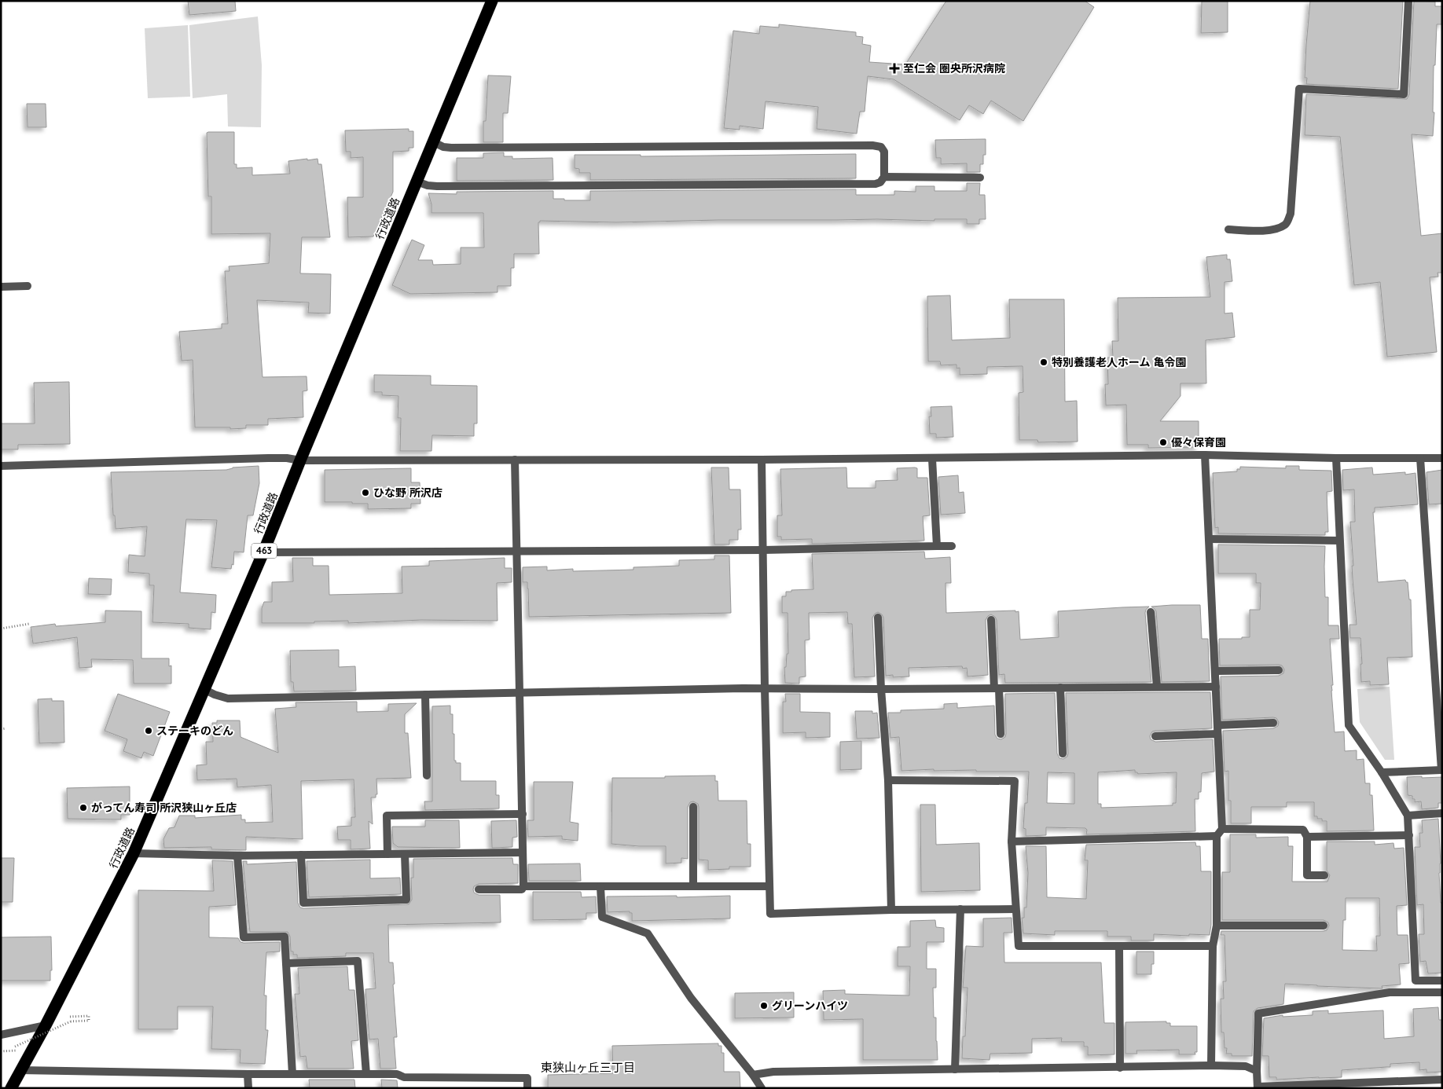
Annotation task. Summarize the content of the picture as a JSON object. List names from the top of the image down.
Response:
{
  "streets": {
    "highway": ["行政道路", "463"]
  },
  "districts": ["東狭山ヶ丘三丁目"],
  "places": {
    "health": ["至仁会 圏央所沢病院"],
    "other": [
      "特別養護老人ホーム 亀令園",
      "優々保育園",
      "ひな野 所沢店",
      "ステーキのどん",
      "がってん寿司 所沢狭山ヶ丘店",
      "グリーンハイツ"
    ]
  }
}
